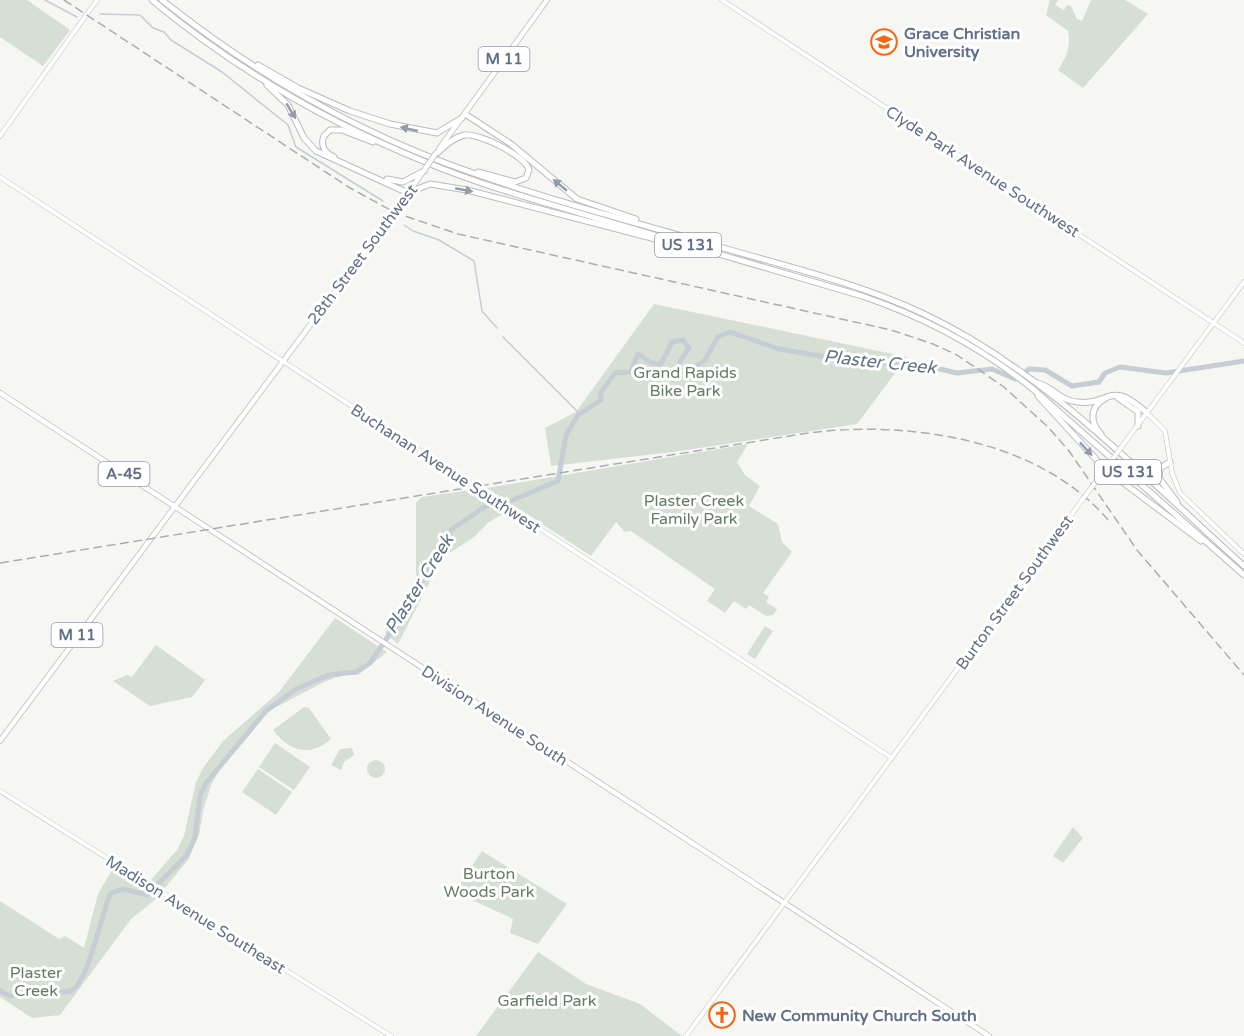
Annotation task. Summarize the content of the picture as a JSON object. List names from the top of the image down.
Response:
{
  "streets": {
    "highway": ["US 131"],
    "main road": [
      "M 11",
      "28th Street Southwest",
      "A-45",
      "Division Avenue South"
    ],
    "street": [
      "Clyde Park Avenue Southwest",
      "Buchanan Avenue Southwest",
      "Burton Street Southwest",
      "Madison Avenue Southeast"
    ]
  },
  "crossings": [
    ["M 11", "28th Street Southwest"],
    ["M 11", "Division Avenue South"],
    ["Clyde Park Avenue Southwest", "Burton Street Southwest"],
    ["28th Street Southwest", "Buchanan Avenue Southwest"],
    ["28th Street Southwest", "Division Avenue South"],
    ["Buchanan Avenue Southwest", "Burton Street Southwest"],
    ["Burton Street Southwest", "Division Avenue South"]
  ],
  "water": ["Plaster Creek"],
  "parks": [
    "Grand Rapids Bike Park",
    "Plaster Creek Family Park",
    "Burton Woods Park",
    "Plaster Creek",
    "Garfield Park"
  ],
  "places": {
    "school or university": ["Grace Christian University"],
    "church": ["New Community Church South"]
  }
}
